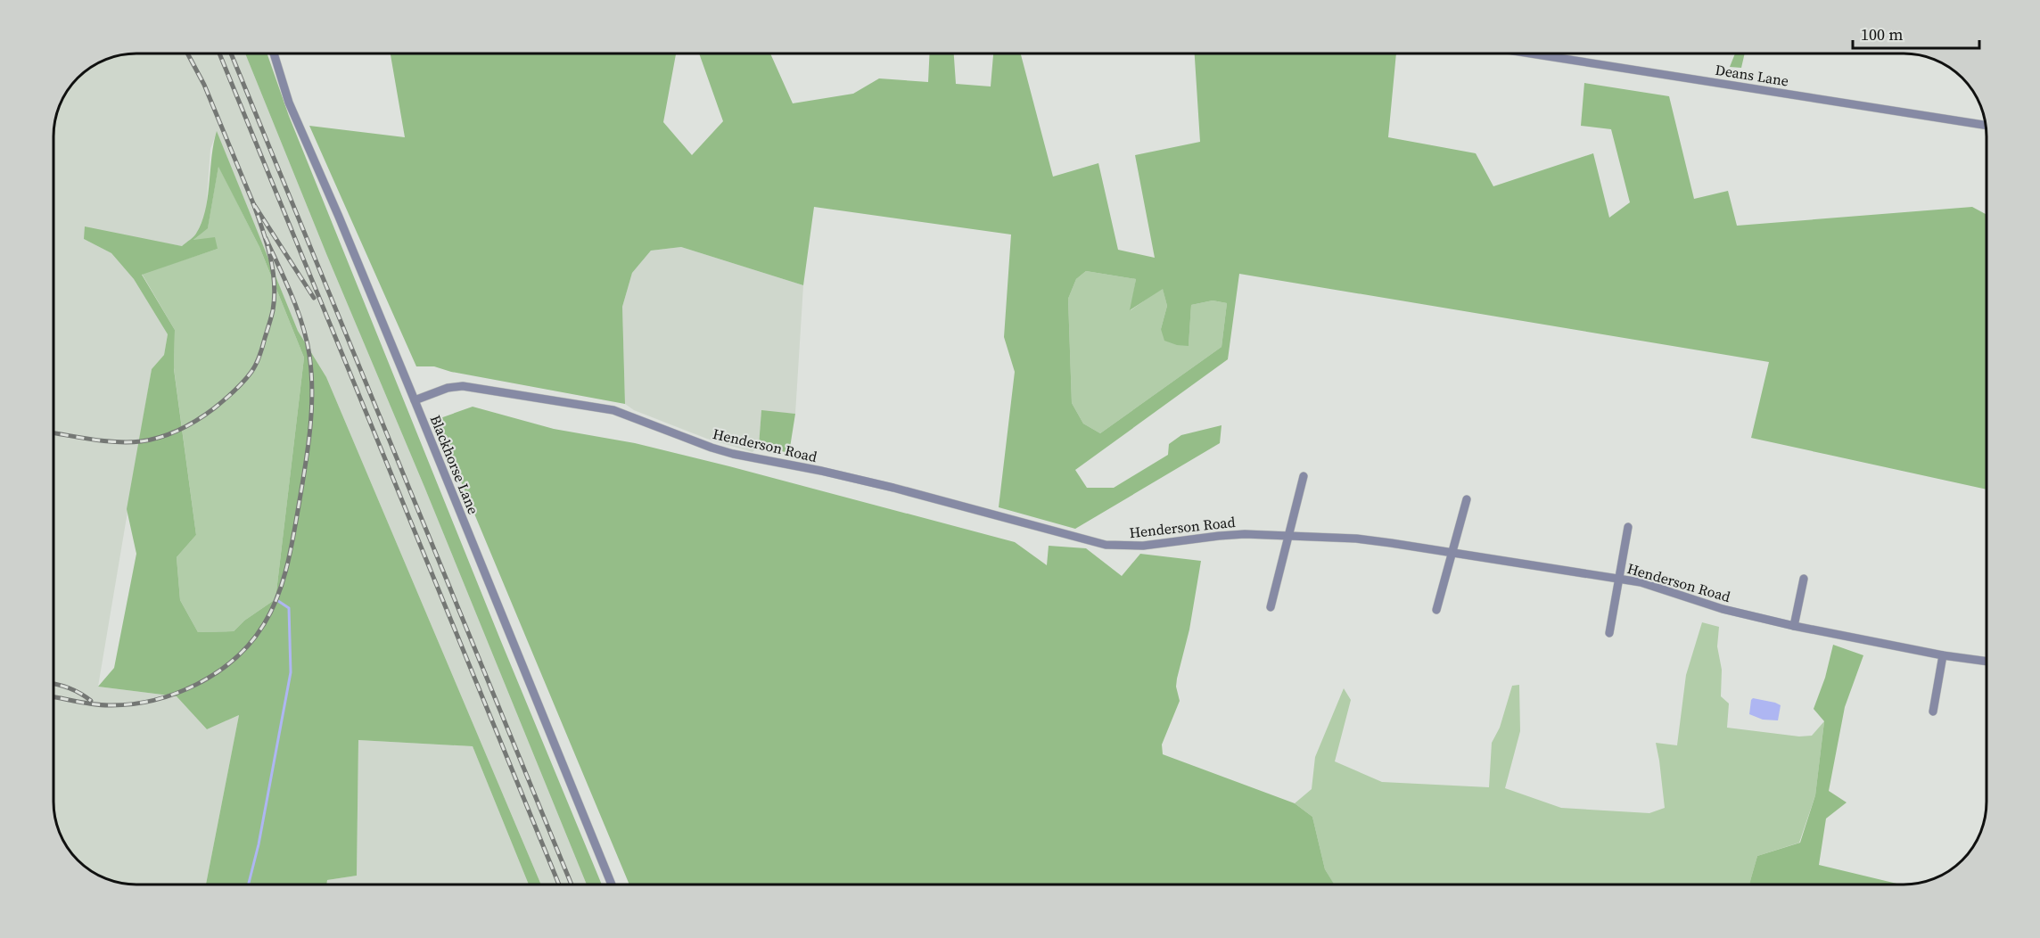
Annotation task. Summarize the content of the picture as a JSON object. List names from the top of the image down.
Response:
{
  "streets": {
    "street": ["Deans Lane", "Henderson Road", "Blackhorse Lane"]
  },
  "crossings": [
    ["Henderson Road", "Blackhorse Lane"]
  ],
  "scale_bar": "100 m"
}
